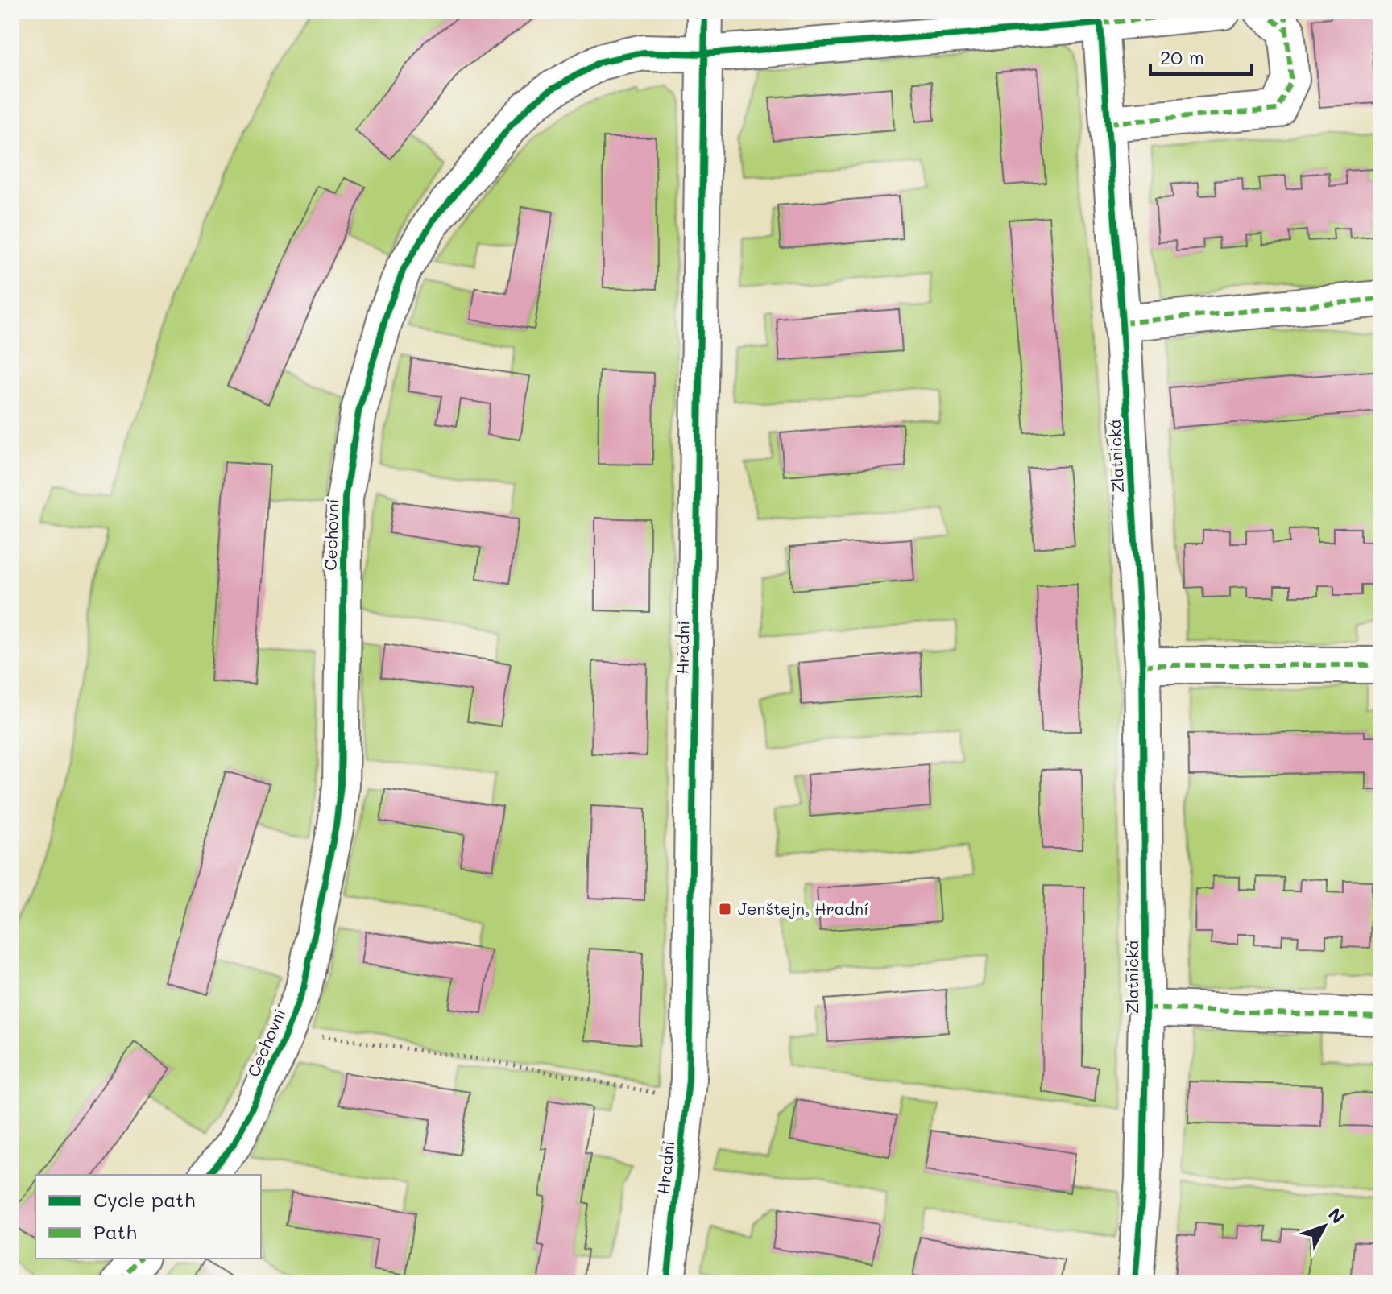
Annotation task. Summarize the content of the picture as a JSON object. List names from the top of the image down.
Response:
{
  "streets": {
    "street": ["Zlatnická", "Cechovní", "Hradní"]
  },
  "crossings": [
    ["Cechovní", "Hradní"]
  ],
  "places": {
    "transit": ["Jenštejn, Hradní"]
  },
  "legend": ["Cycle path", "Path"],
  "scale_bar": "20 m",
  "north": "top right"
}
